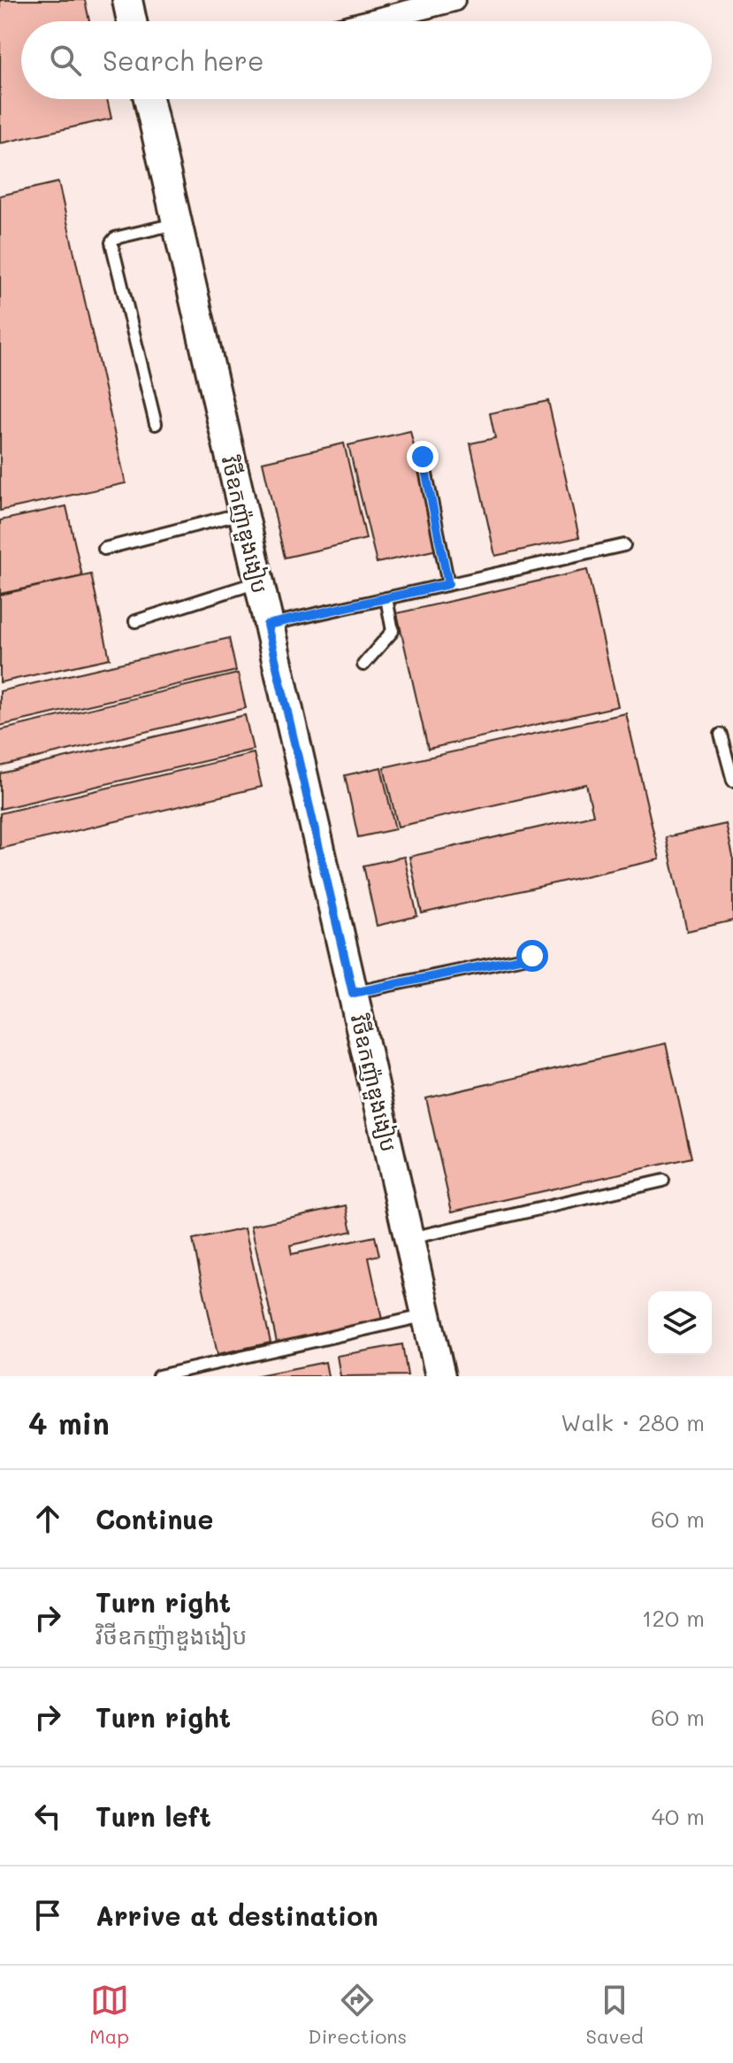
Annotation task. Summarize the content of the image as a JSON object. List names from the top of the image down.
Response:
{
  "streets": {
    "street": ["វិថីឧកញ៉ាឌួងងៀប"]
  },
  "page": {
    "search": "Search here",
    "heading": ["4 min", "Walk · 280 m"],
    "list": [
      ["Continue", "60 m"],
      ["Turn right", "វិថីឧកញ៉ាឌួងងៀប", "120 m"],
      ["Turn right", "60 m"],
      ["Turn left", "40 m"],
      "Arrive at destination"
    ],
    "nav": ["Map", "Directions", "Saved"]
  }
}
